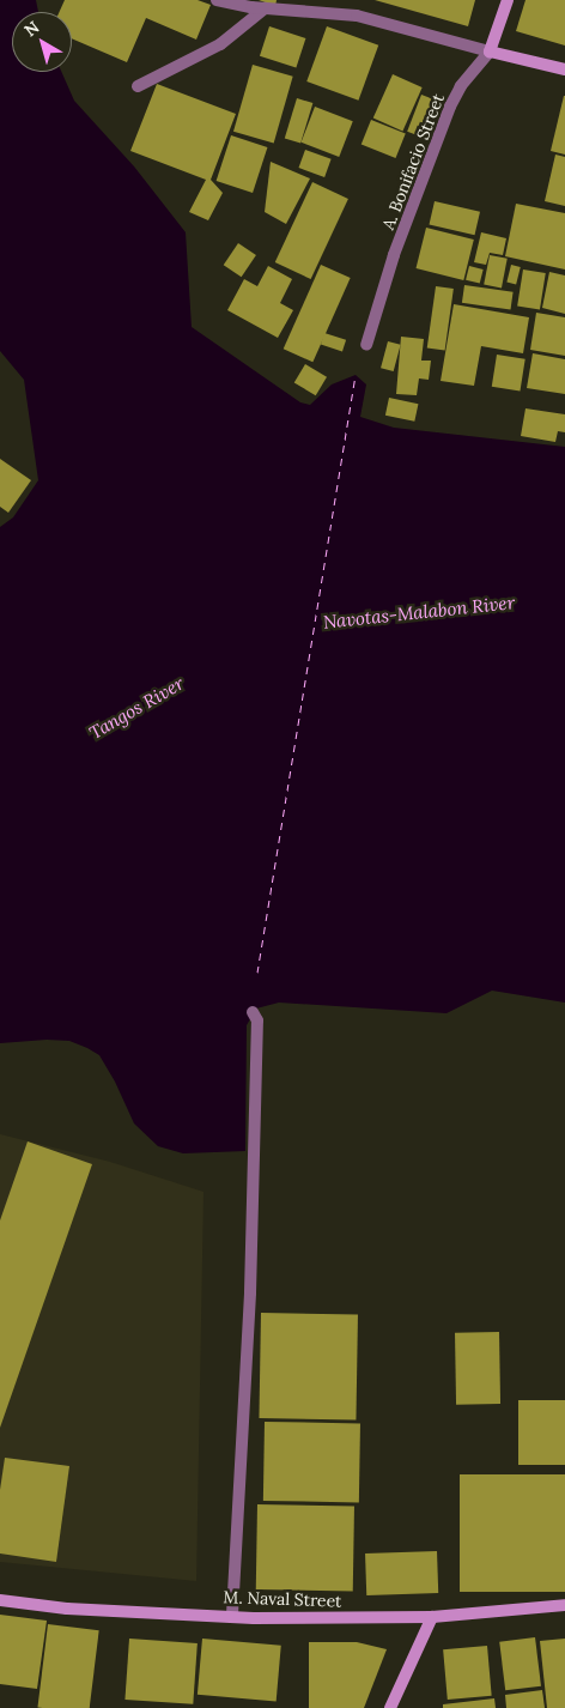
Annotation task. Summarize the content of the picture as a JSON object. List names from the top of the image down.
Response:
{
  "streets": {
    "main road": ["A. Bonifacio Street", "M. Naval Street"]
  },
  "water": ["Navotas-Malabon River", "Tangos River"],
  "north": "top left"
}
